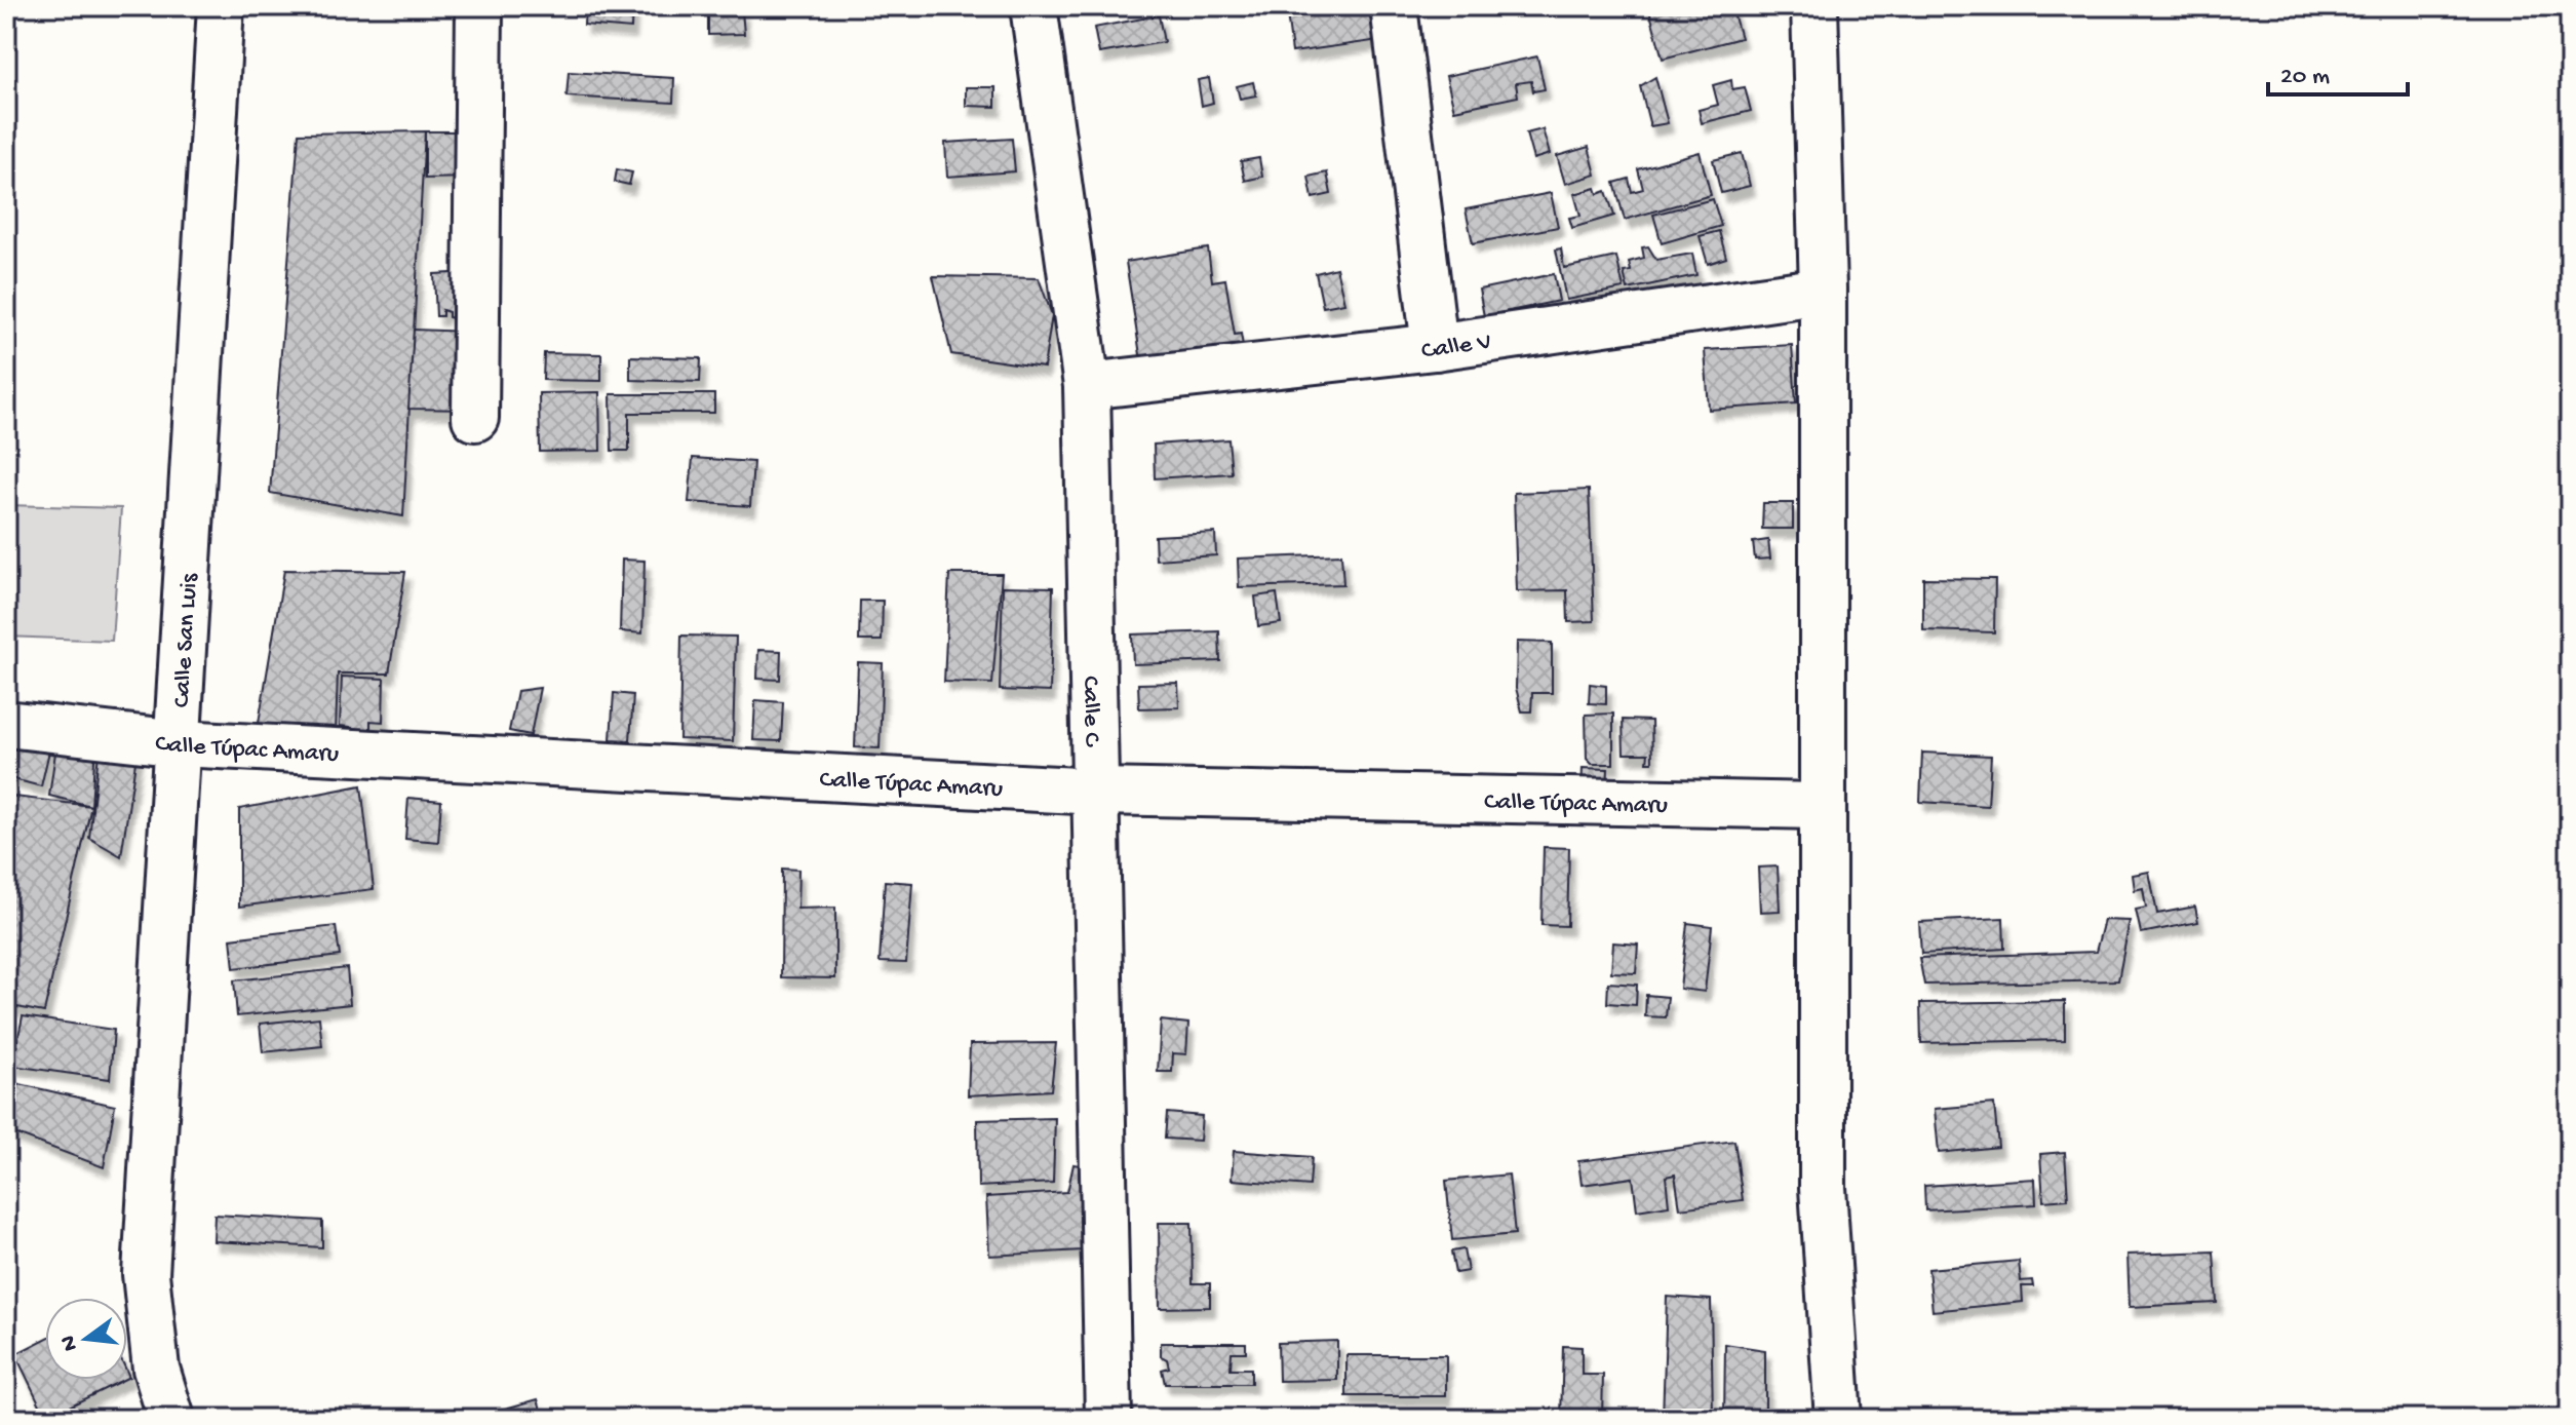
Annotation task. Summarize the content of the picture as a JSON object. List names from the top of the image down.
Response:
{
  "streets": {
    "street": [
      "Calle V",
      "Calle San Luis",
      "Calle C",
      "Calle Túpac Amaru"
    ]
  },
  "crossings": [
    ["Calle V", "Calle C"],
    ["Calle San Luis", "Calle Túpac Amaru"],
    ["Calle C", "Calle Túpac Amaru"]
  ],
  "scale_bar": "20 m",
  "north": "left"
}
